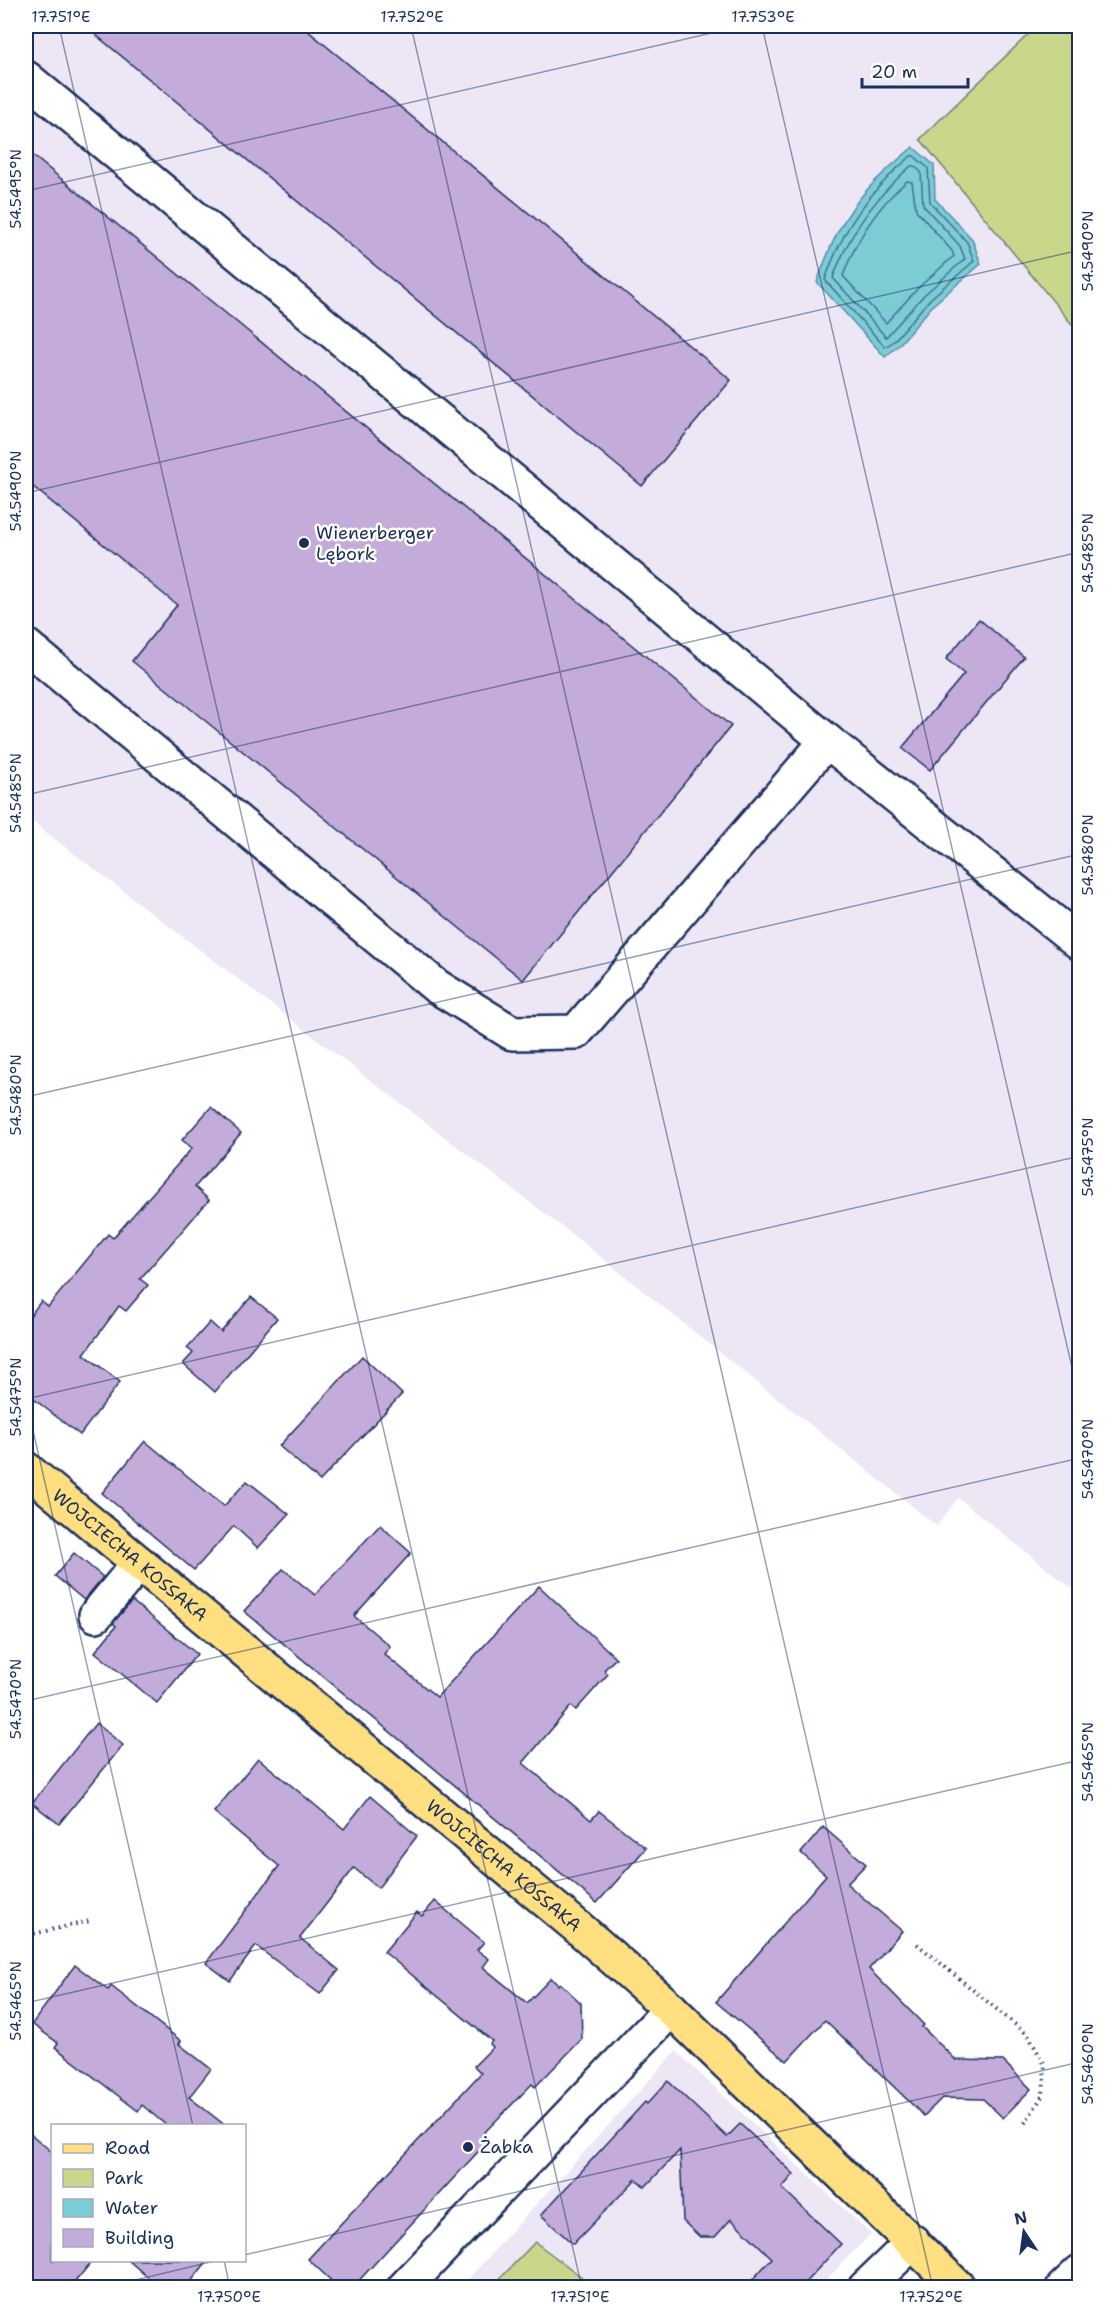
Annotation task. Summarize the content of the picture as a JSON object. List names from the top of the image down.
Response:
{
  "streets": {
    "main road": ["WOJCIECHA KOSSAKA"]
  },
  "places": ["Wienerberger Lębork", "Żabka"],
  "legend": [
    "Road",
    "Park",
    "Water",
    "Building"
  ],
  "scale_bar": "20 m",
  "north": "top",
  "coordinates": [
    "17.751°E",
    "17.752°E",
    "17.753°E",
    "54.5495°N",
    "54.5490°N",
    "54.5485°N",
    "54.5480°N",
    "54.5475°N",
    "54.5470°N",
    "54.5465°N",
    "54.5460°N",
    "17.750°E"
  ]
}
